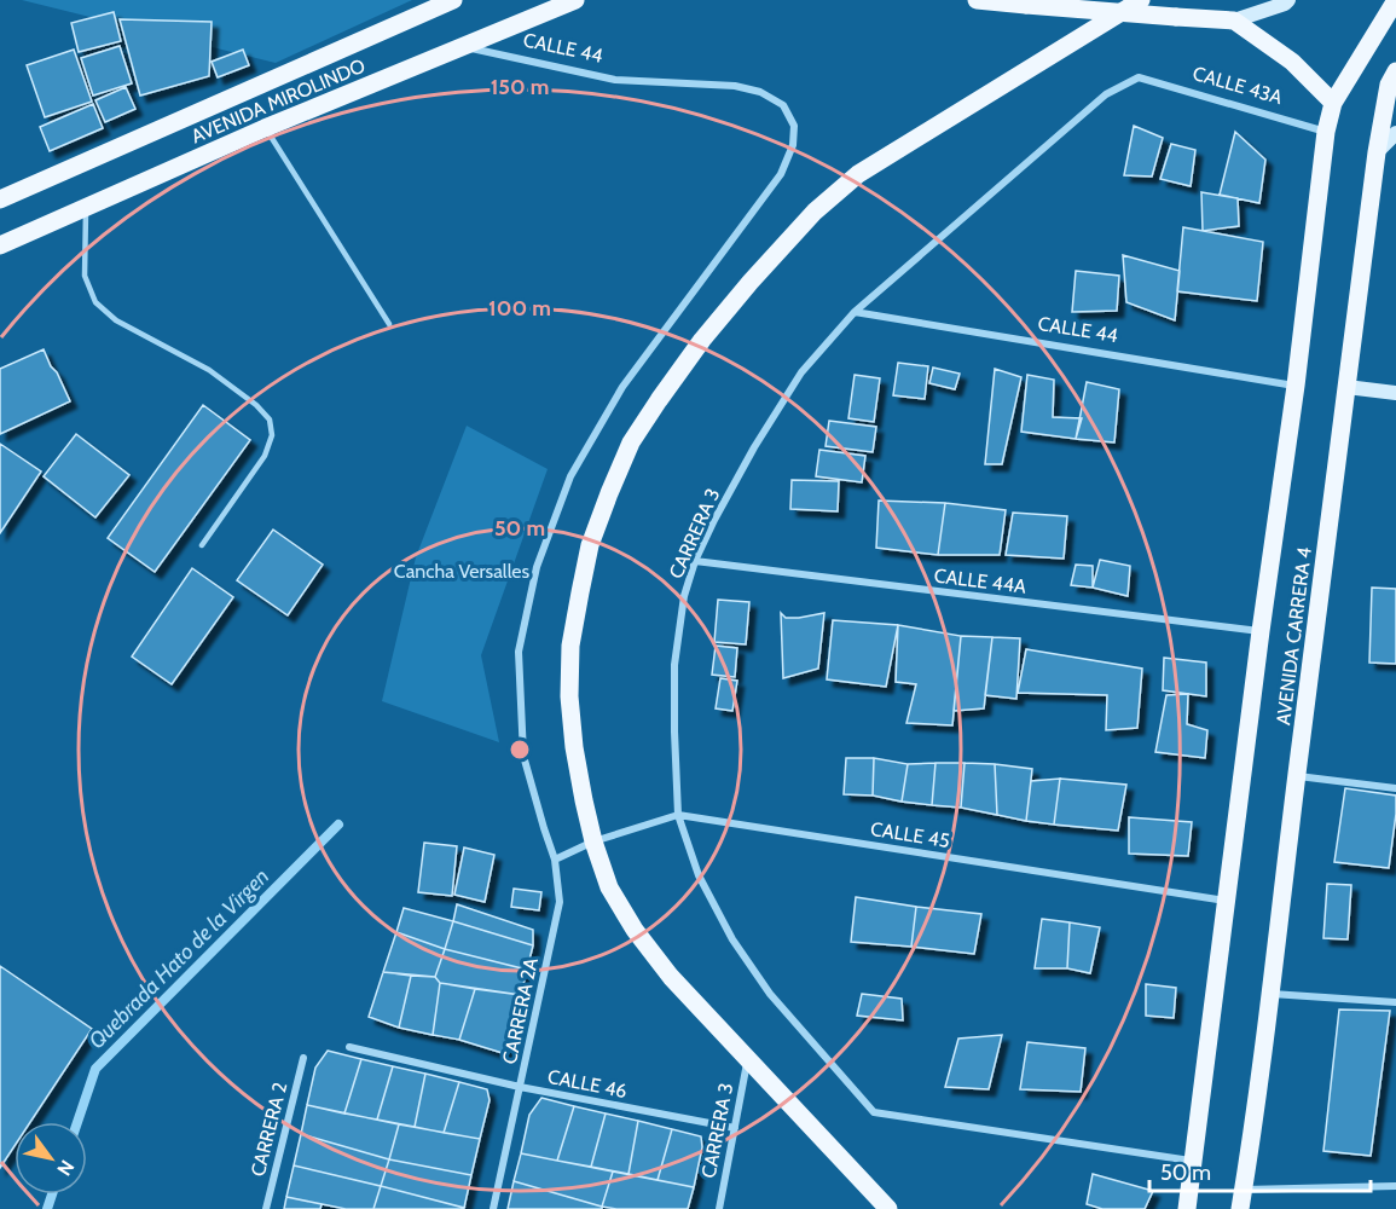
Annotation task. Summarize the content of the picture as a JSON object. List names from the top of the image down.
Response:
{
  "streets": {
    "main road": ["AVENIDA MIROLINDO", "AVENIDA CARRERA 4"],
    "street": [
      "CALLE 44",
      "CALLE 43A",
      "CARRERA 3",
      "CALLE 44A",
      "CALLE 45",
      "CARRERA 2A",
      "CALLE 46",
      "CARRERA 2"
    ]
  },
  "crossings": [
    ["CALLE 44", "AVENIDA MIROLINDO"],
    ["CALLE 44", "CARRERA 3"],
    ["CALLE 44", "AVENIDA CARRERA 4"],
    ["CALLE 44", "CARRERA 2A"],
    ["CALLE 43A", "CARRERA 3"],
    ["CALLE 43A", "AVENIDA CARRERA 4"],
    ["CARRERA 3", "CALLE 44A"],
    ["CARRERA 3", "AVENIDA CARRERA 4"],
    ["CARRERA 3", "CALLE 45"],
    ["CARRERA 3", "CALLE 46"],
    ["CALLE 44A", "AVENIDA CARRERA 4"],
    ["AVENIDA CARRERA 4", "CALLE 45"],
    ["CARRERA 2A", "CALLE 46"]
  ],
  "water": ["Quebrada Hato de la Virgen"],
  "parks": ["Cancha Versalles"],
  "scale_bar": "50 m",
  "north": "bottom right",
  "rings": ["150 m", "100 m", "50 m"]
}
